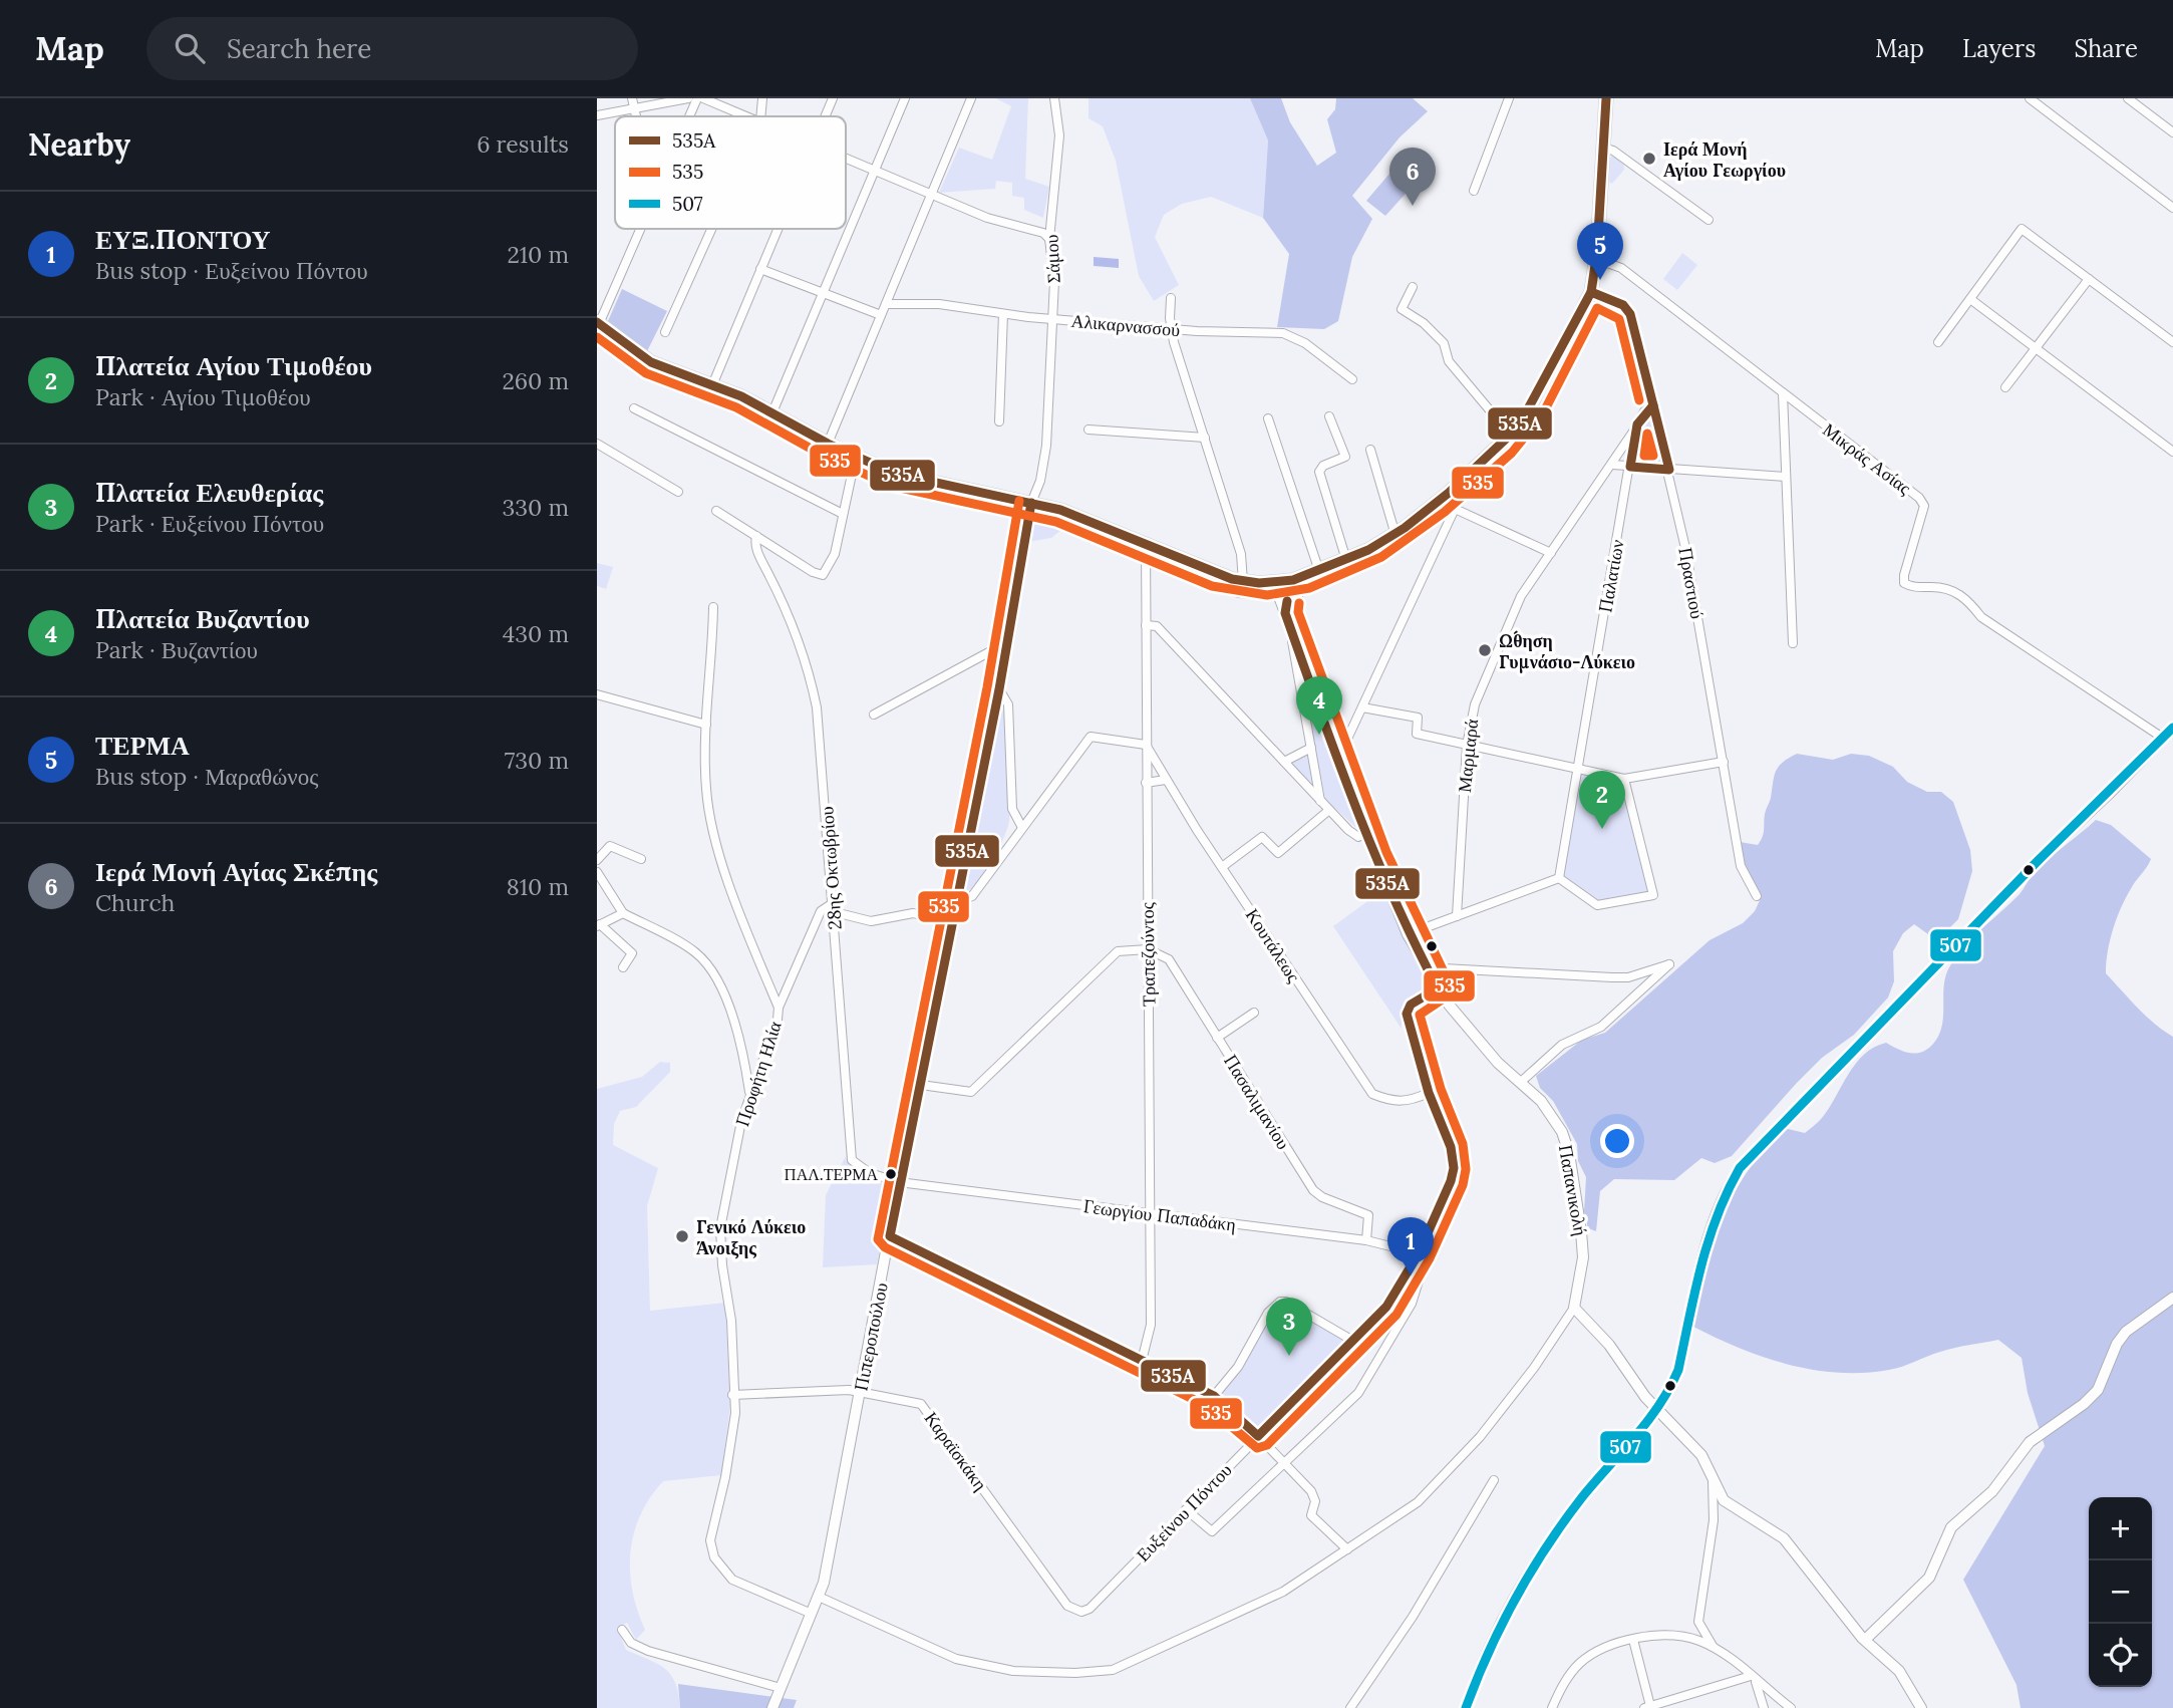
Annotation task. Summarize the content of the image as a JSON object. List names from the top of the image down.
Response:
{
  "streets": {
    "street": [
      "Σάμου",
      "Αλικαρνασσού",
      "Μικράς Ασίας",
      "Παλατίων",
      "Πραστιού",
      "Μαρμαρά",
      "28ης Οκτωβρίου",
      "Κουτάλεως",
      "Τραπεζούντος",
      "Προφήτη Ηλία",
      "Πασαλιμανίου",
      "Παπανικολή",
      "Γεωργίου Παπαδάκη",
      "Πιπεροπούλου",
      "Καραϊσκάκη",
      "Ευξείνου Πόντου"
    ]
  },
  "crossings": [
    ["Σάμου", "Αλικαρνασσού"],
    ["Σάμου", "Πιπεροπούλου"],
    ["Παλατίων", "Μαρμαρά"],
    ["28ης Οκτωβρίου", "Γεωργίου Παπαδάκη"],
    ["28ης Οκτωβρίου", "Πιπεροπούλου"],
    ["Κουτάλεως", "Τραπεζούντος"],
    ["Κουτάλεως", "Ευξείνου Πόντου"],
    ["Τραπεζούντος", "Πασαλιμανίου"],
    ["Τραπεζούντος", "Γεωργίου Παπαδάκη"],
    ["Προφήτη Ηλία", "Πιπεροπούλου"],
    ["Προφήτη Ηλία", "Καραϊσκάκη"],
    ["Πασαλιμανίου", "Γεωργίου Παπαδάκη"],
    ["Παπανικολή", "Ευξείνου Πόντου"],
    ["Γεωργίου Παπαδάκη", "Πιπεροπούλου"],
    ["Γεωργίου Παπαδάκη", "Ευξείνου Πόντου"],
    ["Πιπεροπούλου", "Καραϊσκάκη"],
    ["Καραϊσκάκη", "Ευξείνου Πόντου"]
  ],
  "places": [
    "Ιερά Μονή Αγίου Γεωργίου",
    "Ώθηση Γυμνάσιο-Λύκειο",
    "ΠΑΛ.ΤΕΡΜΑ",
    "Γενικό Λύκειο Άνοιξης"
  ],
  "lines": ["transit line 535A", "transit line 535", "transit line 507"],
  "legend": ["535A", "535", "507"],
  "page": {
    "header": "Map",
    "search": "Search here",
    "nav": ["Map", "Layers", "Share"],
    "heading": ["Nearby", "6 results"],
    "pins": [
      "6",
      "5",
      "4",
      "2",
      "1",
      "3"
    ],
    "list": [
      {
        "mark": "1",
        "name": "ΕΥΞ.ΠΟΝΤΟΥ",
        "note": "Bus stop · Ευξείνου Πόντου",
        "value": "210 m"
      },
      {
        "mark": "2",
        "name": "Πλατεία Αγίου Τιμοθέου",
        "note": "Park · Αγίου Τιμοθέου",
        "value": "260 m"
      },
      {
        "mark": "3",
        "name": "Πλατεία Ελευθερίας",
        "note": "Park · Ευξείνου Πόντου",
        "value": "330 m"
      },
      {
        "mark": "4",
        "name": "Πλατεία Βυζαντίου",
        "note": "Park · Βυζαντίου",
        "value": "430 m"
      },
      {
        "mark": "5",
        "name": "ΤΕΡΜΑ",
        "note": "Bus stop · Μαραθώνος",
        "value": "730 m"
      },
      {
        "mark": "6",
        "name": "Ιερά Μονή Αγίας Σκέπης",
        "note": "Church",
        "value": "810 m"
      }
    ],
    "map_buttons": ["+", "−"]
  }
}
